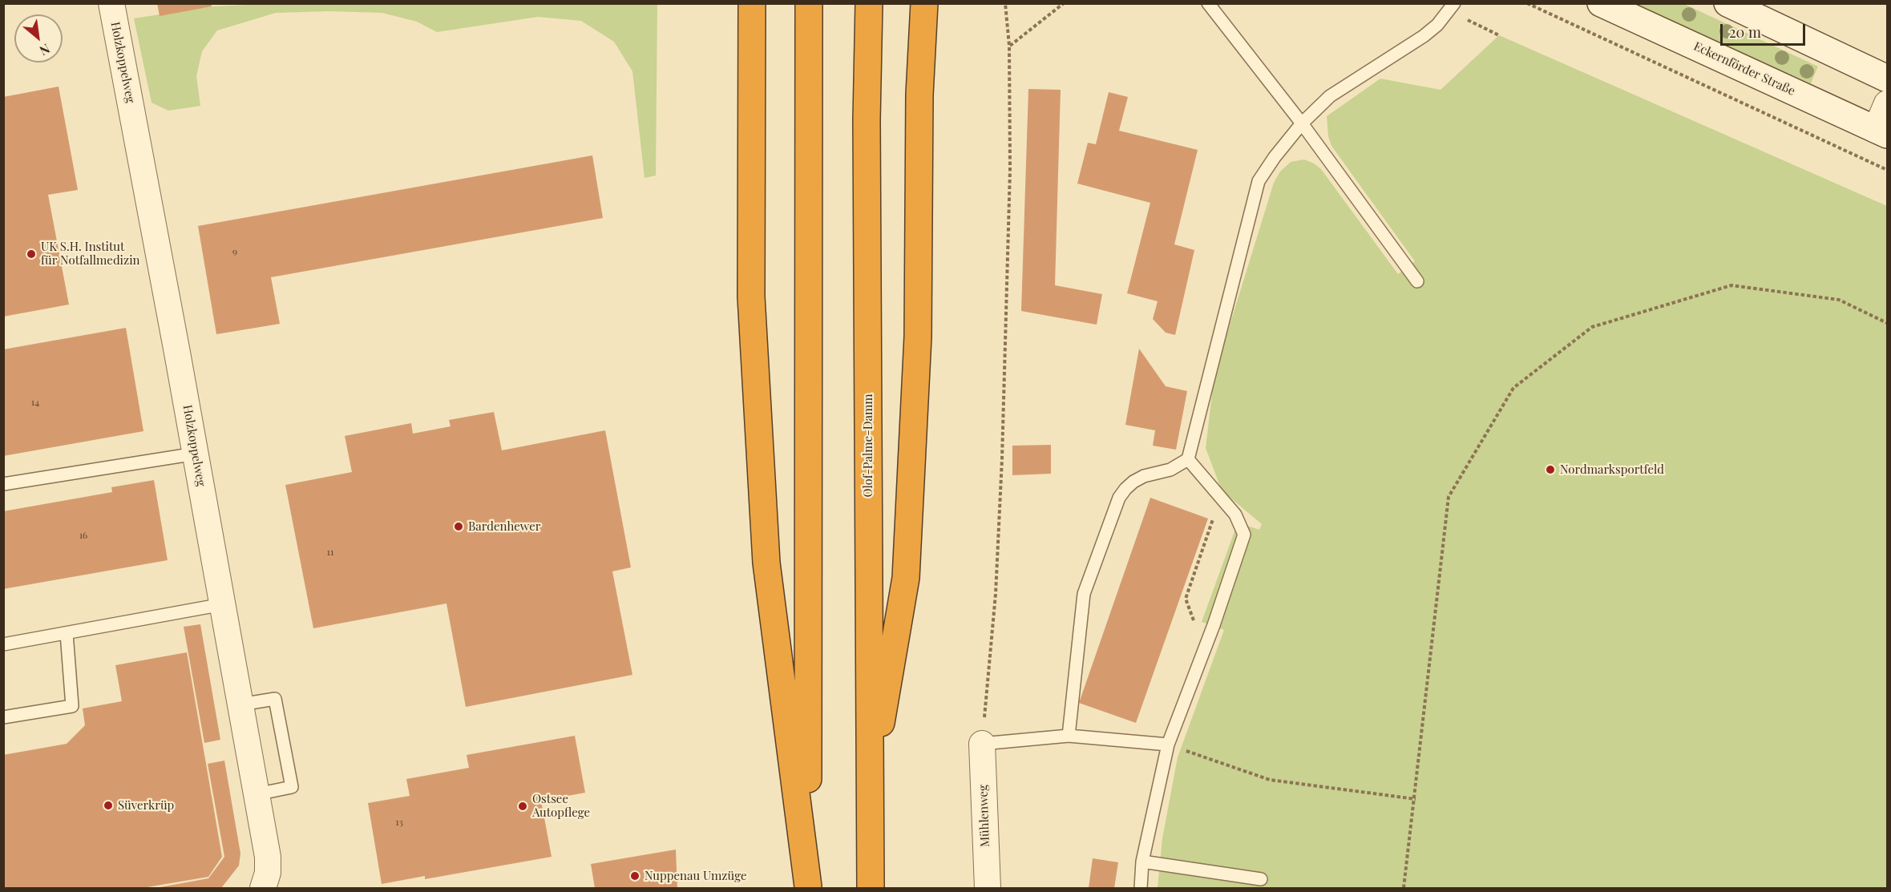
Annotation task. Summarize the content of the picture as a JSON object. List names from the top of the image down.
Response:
{
  "streets": {
    "highway": ["Olof-Palme-Damm"],
    "main road": ["Eckernförder Straße"],
    "street": ["Holzkoppelweg", "Mühlenweg"]
  },
  "places": [
    "UK S.H. Institut für Notfallmedizin",
    "Nordmarksportfeld",
    "Bardenhewer",
    "Süverkrüp",
    "Ostsee Autopflege",
    "Nuppenau Umzüge"
  ],
  "house_numbers": [
    "9",
    "14",
    "16",
    "11",
    "13"
  ],
  "scale_bar": "20 m",
  "north": "bottom right"
}
